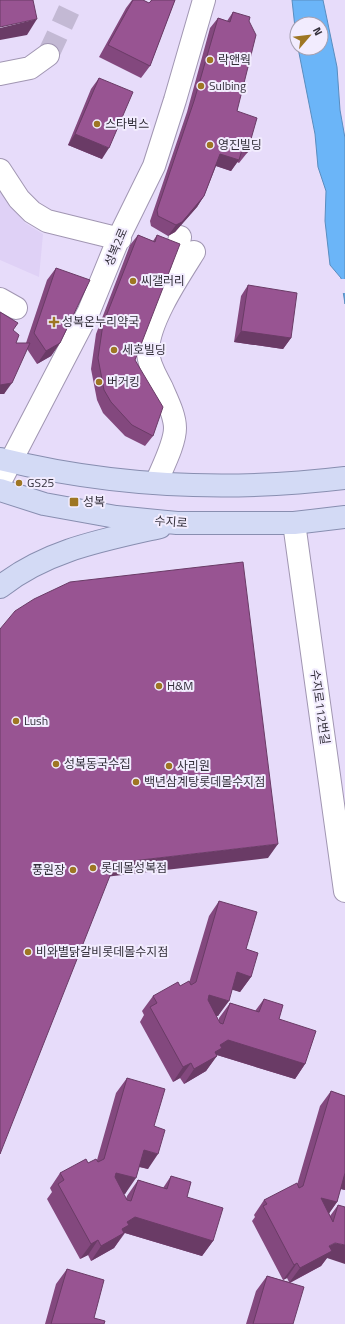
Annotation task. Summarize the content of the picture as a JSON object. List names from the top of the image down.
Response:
{
  "streets": {
    "main road": ["수지로"],
    "street": ["성복2로", "수지로112번길"]
  },
  "crossings": [
    ["수지로", "수지로112번길"]
  ],
  "places": {
    "other": [
      "락앤웍",
      "Sulbing",
      "스타벅스",
      "영진빌딩",
      "씨갤러리",
      "세호빌딩",
      "버거킹",
      "GS25",
      "H&M",
      "Lush",
      "성복동국수집",
      "사리원",
      "백년삼계탕롯데몰수지점",
      "롯데몰성복점",
      "풍원장",
      "비와별닭갈비롯데몰수지점"
    ],
    "health": ["성복온누리약국"],
    "transit": ["성복"]
  },
  "north": "top right"
}
